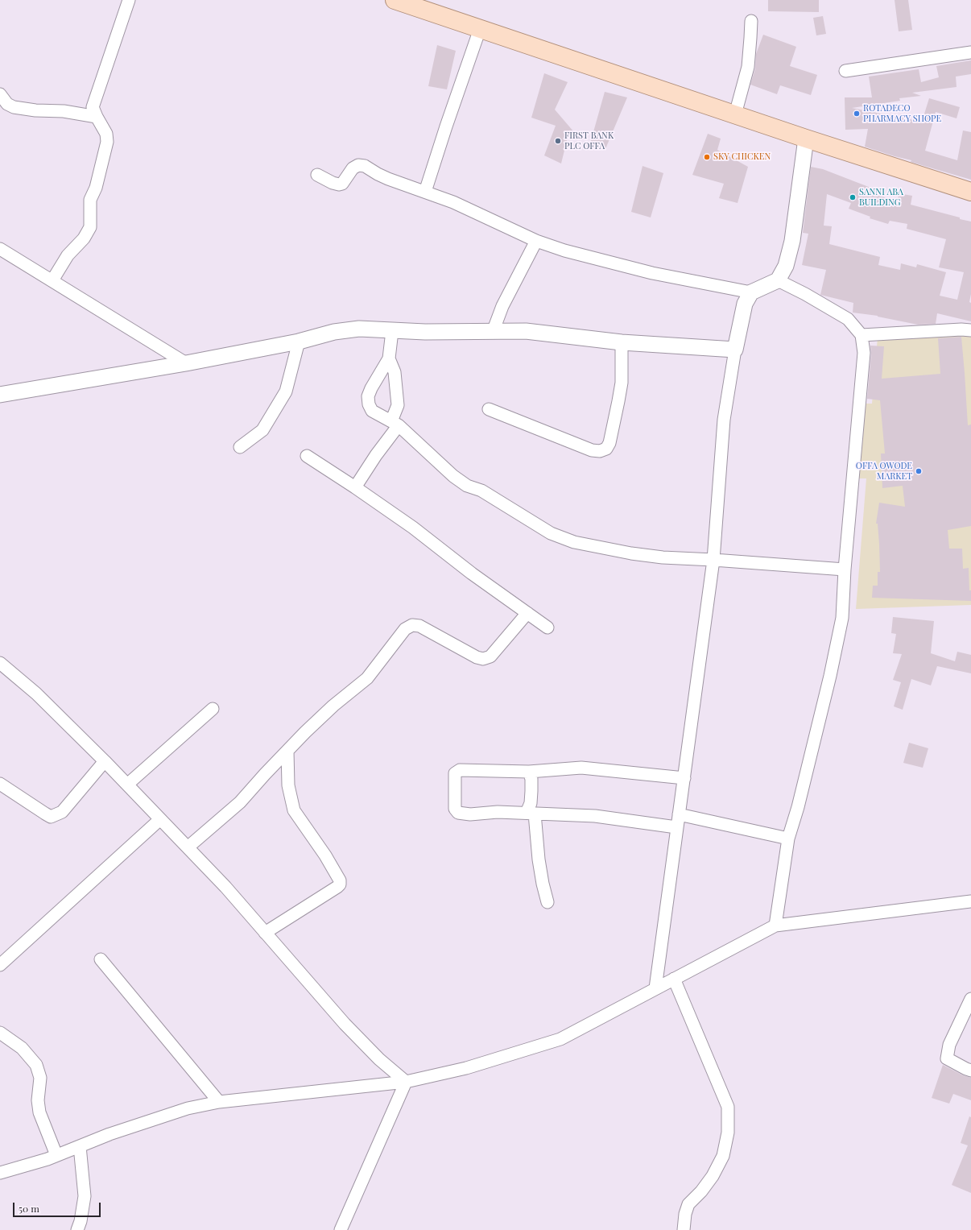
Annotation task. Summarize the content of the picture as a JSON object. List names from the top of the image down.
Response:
{
  "places": [
    "ROTADECO PHARMACY SHOPE",
    "FIRST BANK PLC OFFA",
    "SKY CHICKEN",
    "SANNI ABA BUILDING",
    "OFFA OWODE MARKET"
  ],
  "scale_bar": "50 m"
}
